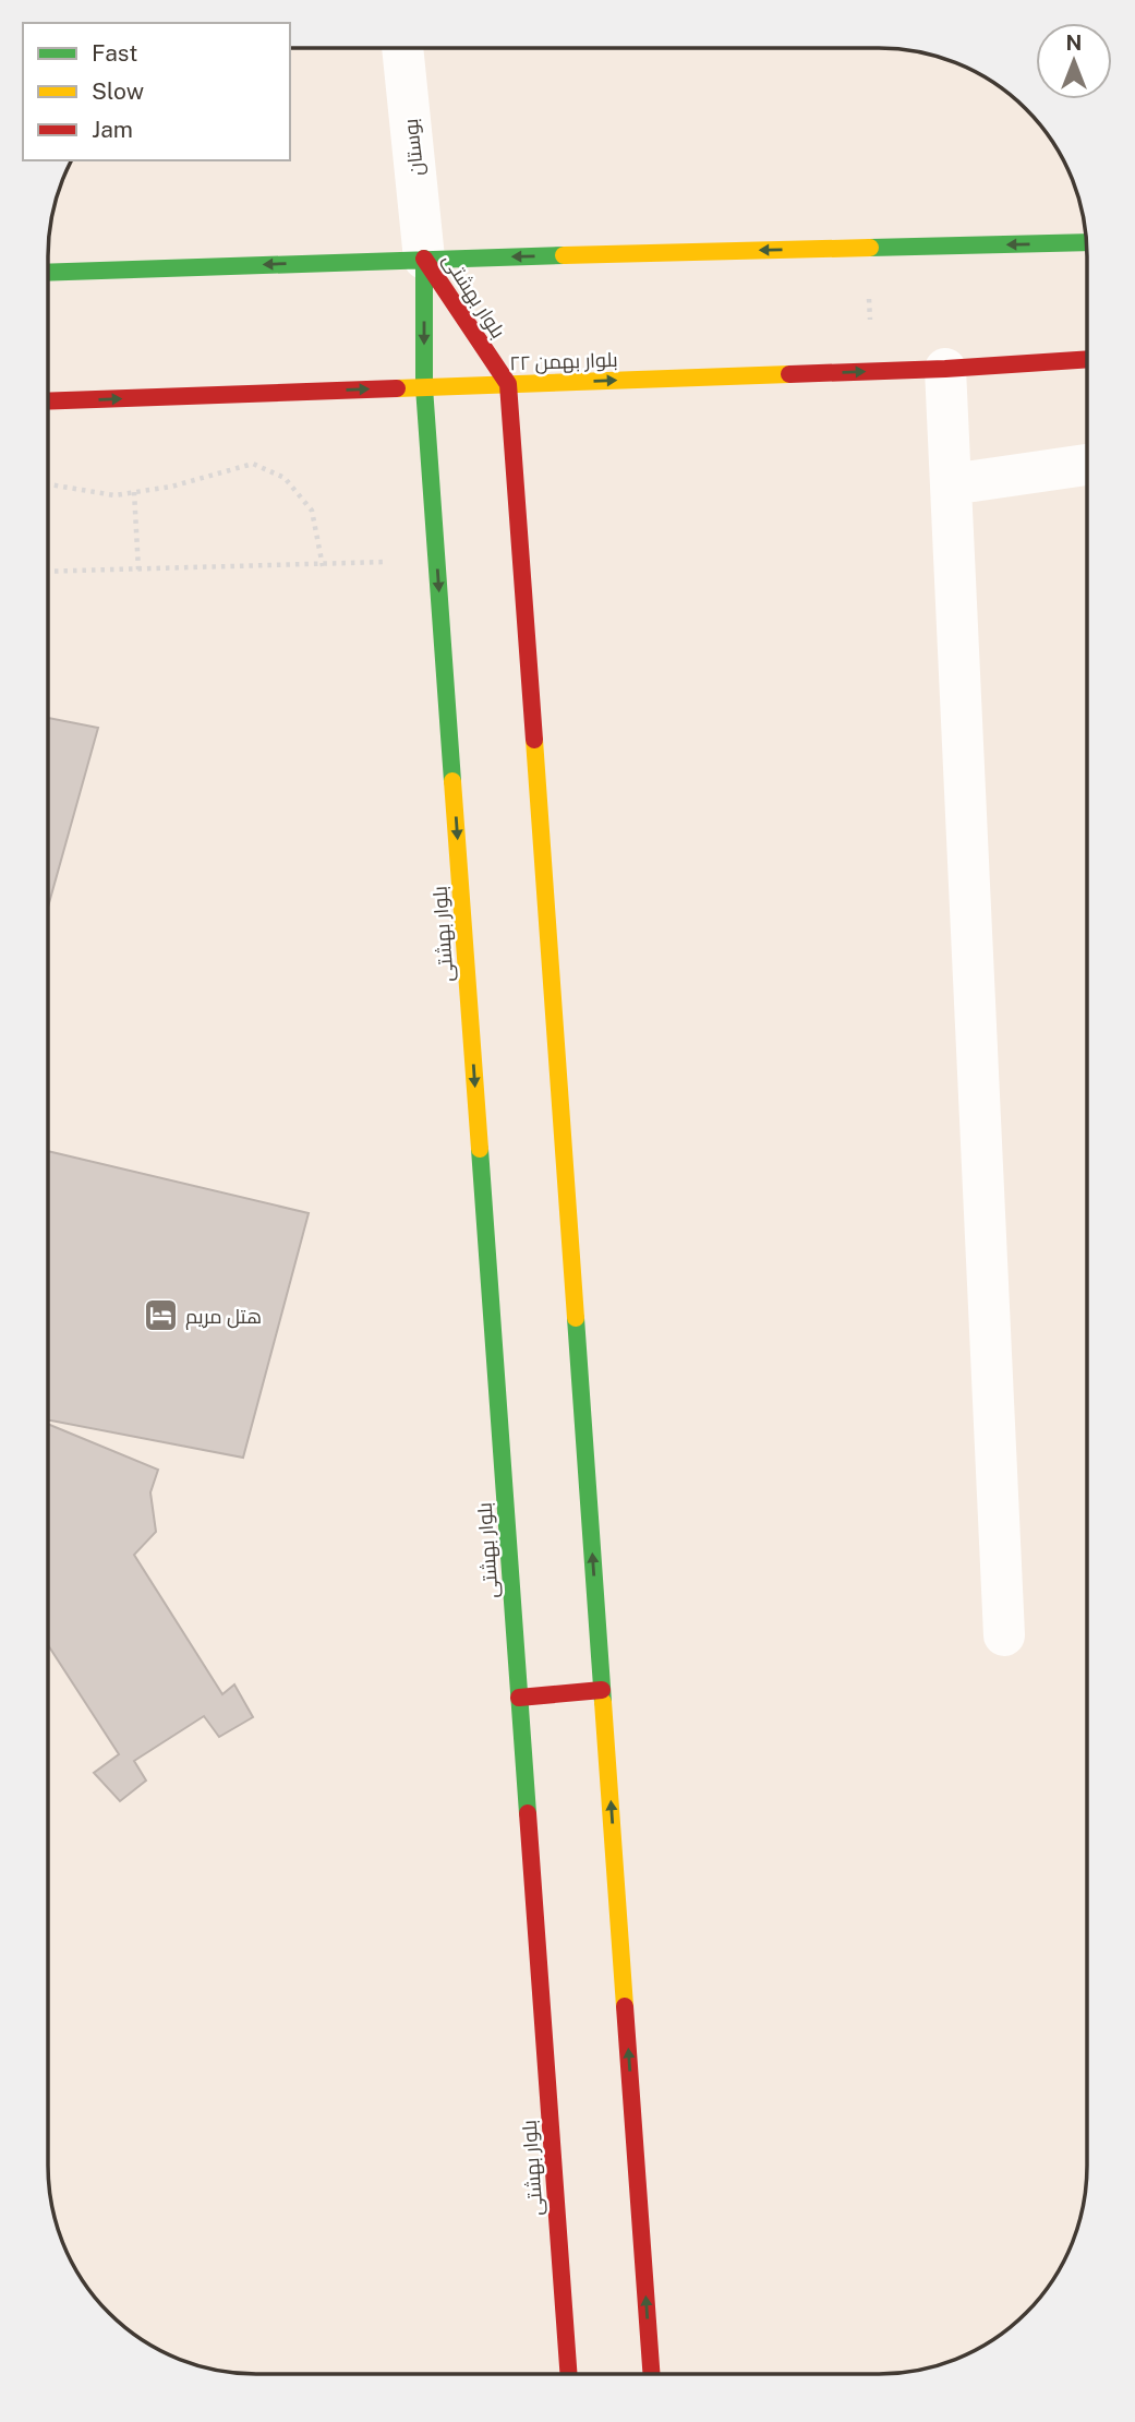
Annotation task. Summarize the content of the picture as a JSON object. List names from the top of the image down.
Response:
{
  "streets": {
    "main road": ["بلوار بهشتی", "۲۲ بلوار بهمن"],
    "street": ["بوستان"]
  },
  "crossings": [
    ["بوستان", "بلوار بهشتی"],
    ["بلوار بهشتی", "۲۲ بلوار بهمن"]
  ],
  "places": {
    "hotel": ["هتل مریم"]
  },
  "legend": ["Fast", "Slow", "Jam"],
  "north": "top"
}
